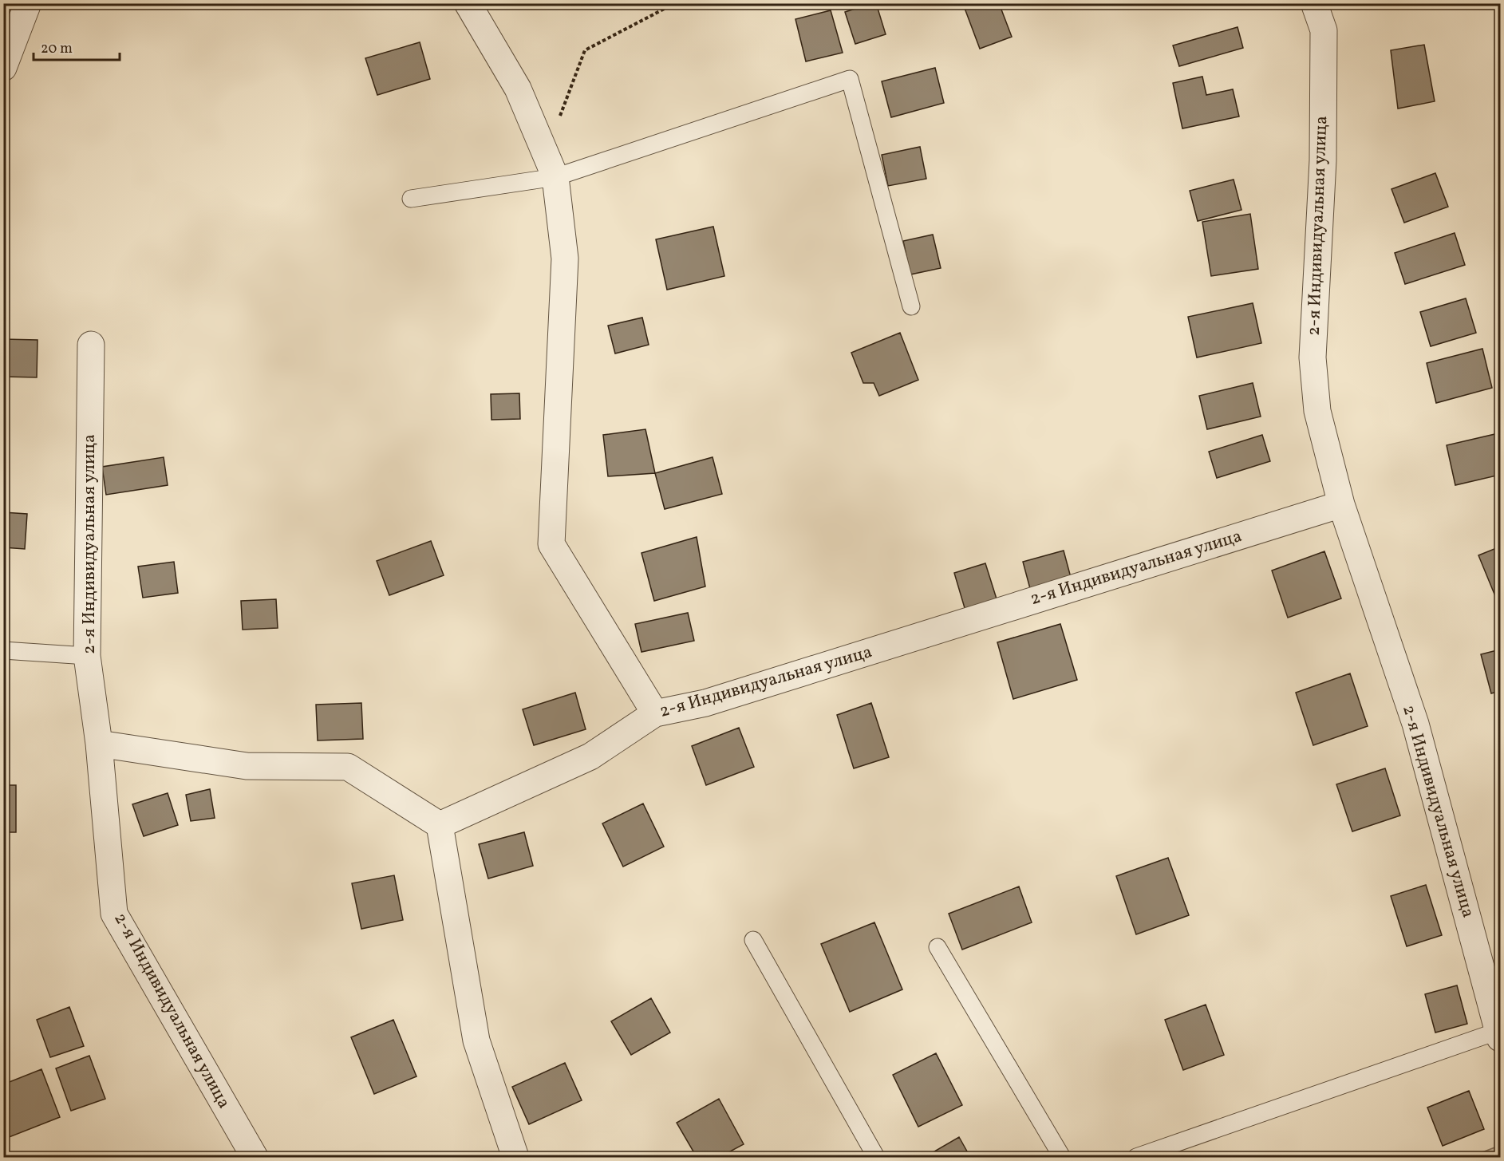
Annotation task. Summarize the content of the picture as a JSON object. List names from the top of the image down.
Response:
{
  "streets": {
    "street": ["2-я Индивидуальная улица"]
  },
  "scale_bar": "20 m"
}
